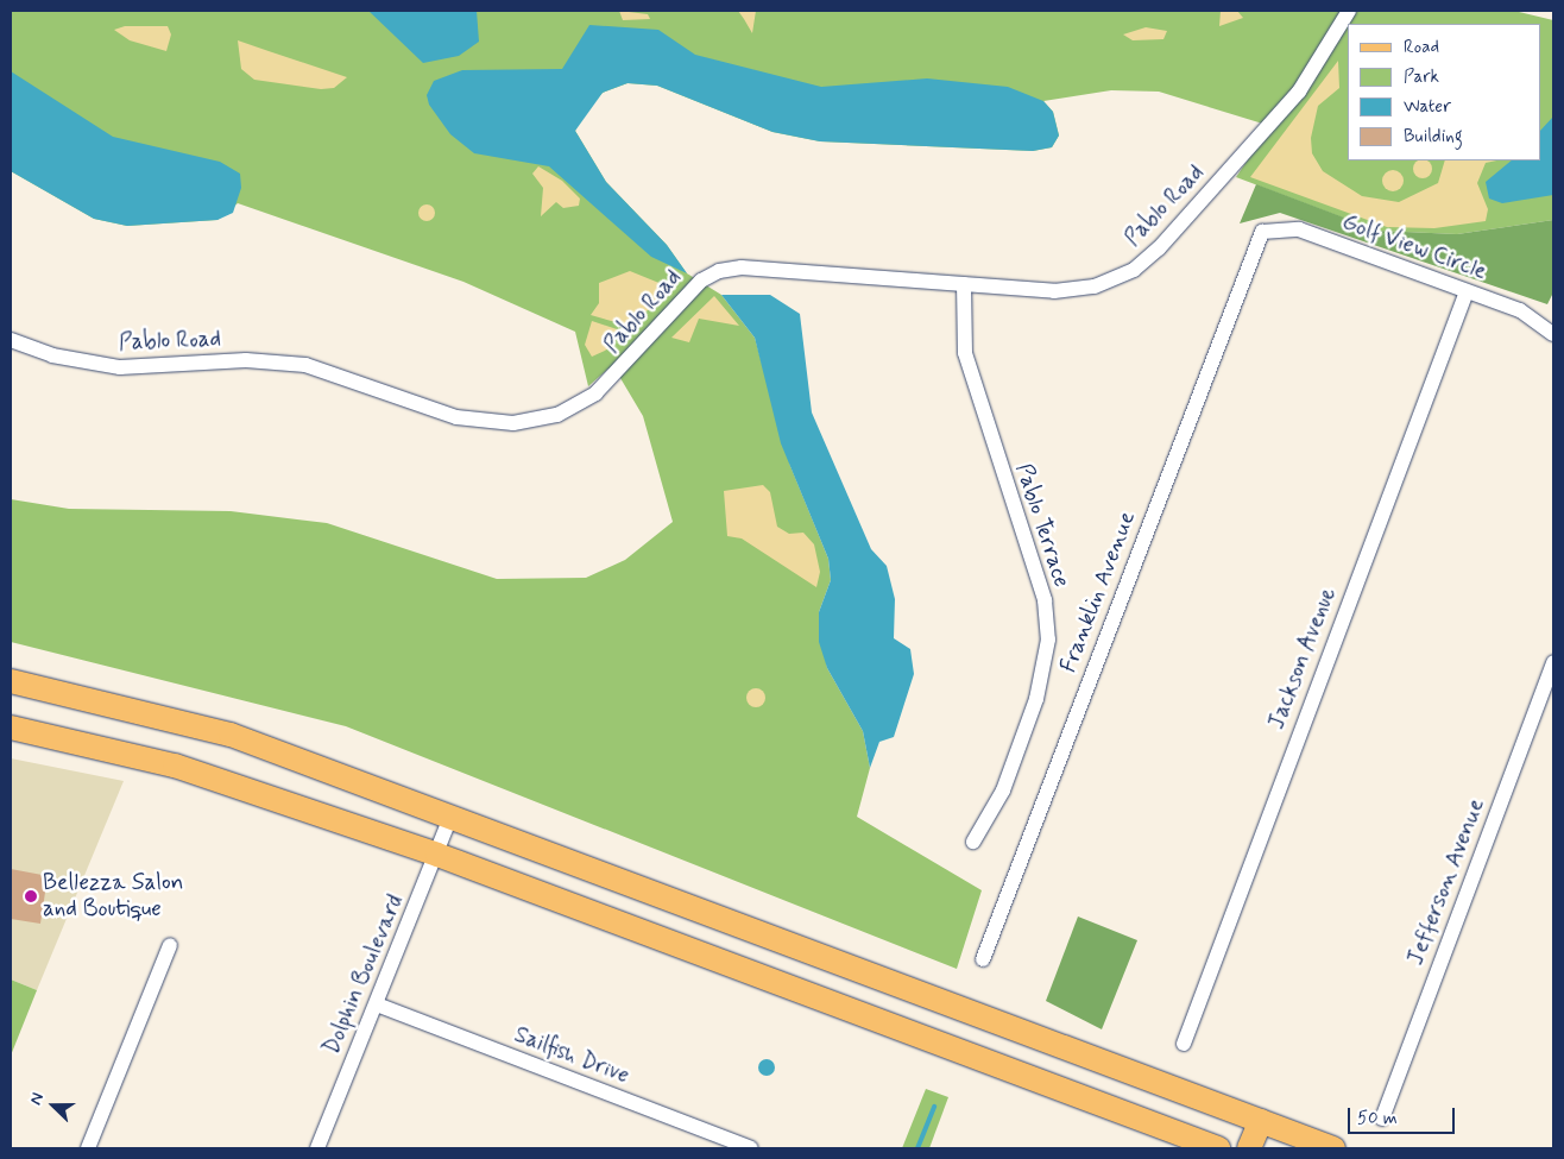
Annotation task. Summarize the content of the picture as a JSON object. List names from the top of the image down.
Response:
{
  "streets": {
    "street": [
      "Pablo Road",
      "Golf View Circle",
      "Pablo Terrace",
      "Franklin Avenue",
      "Jackson Avenue",
      "Jefferson Avenue",
      "Dolphin Boulevard",
      "Sailfish Drive"
    ]
  },
  "crossings": [
    ["Pablo Road", "Pablo Terrace"],
    ["Golf View Circle", "Franklin Avenue"],
    ["Golf View Circle", "Jackson Avenue"],
    ["Dolphin Boulevard", "Sailfish Drive"]
  ],
  "places": ["Bellezza Salon and Boutique"],
  "legend": [
    "Road",
    "Park",
    "Water",
    "Building"
  ],
  "scale_bar": "50 m",
  "north": "left"
}
